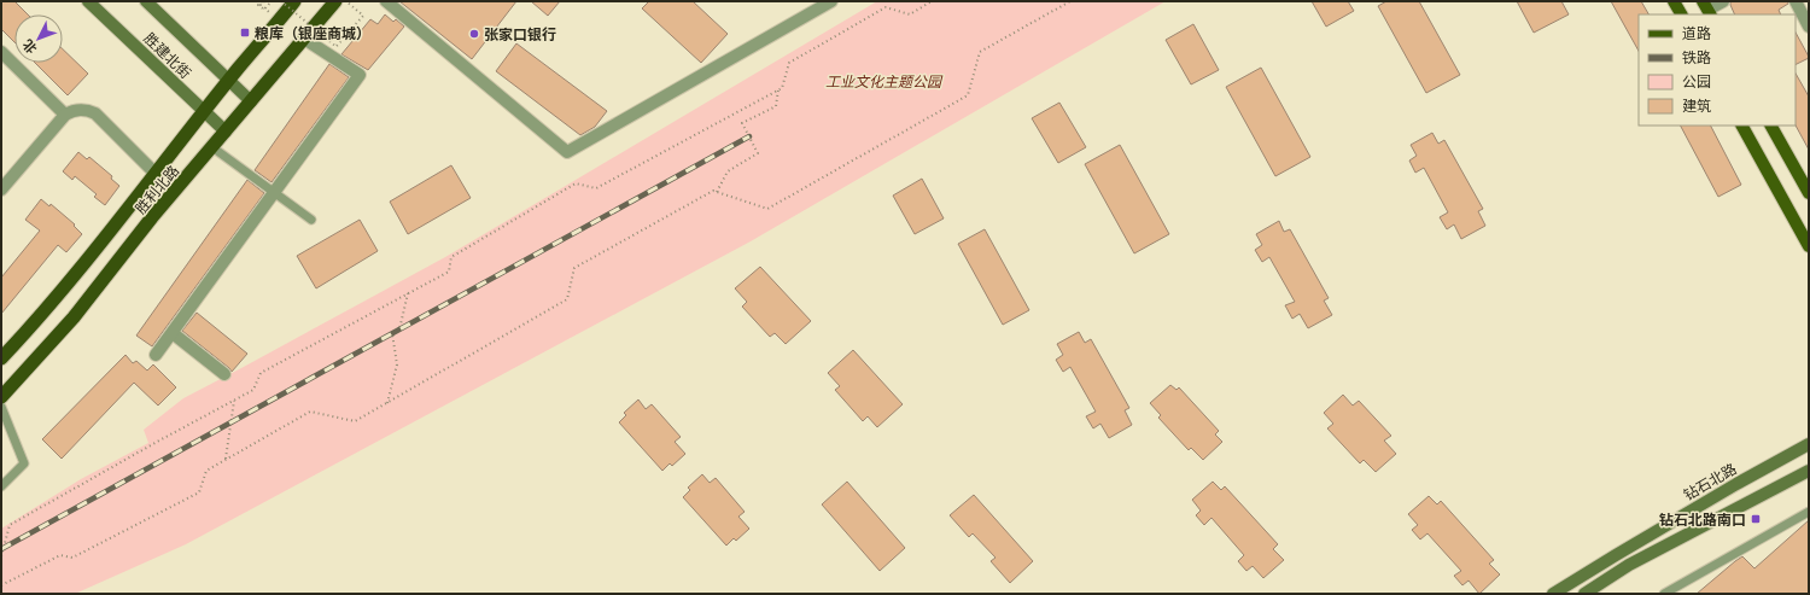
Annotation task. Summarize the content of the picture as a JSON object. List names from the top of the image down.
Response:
{
  "streets": {
    "highway": ["胜利北路"],
    "main road": ["胜建北街", "钻石北路"]
  },
  "crossings": [
    ["胜建北街", "胜利北路"]
  ],
  "parks": ["工业文化主题公园"],
  "places": {
    "transit": ["粮库（银座商城）", "钻石北路南口"],
    "other": ["张家口银行"]
  },
  "legend": [
    "道路",
    "铁路",
    "公园",
    "建筑"
  ],
  "north": "bottom left"
}
